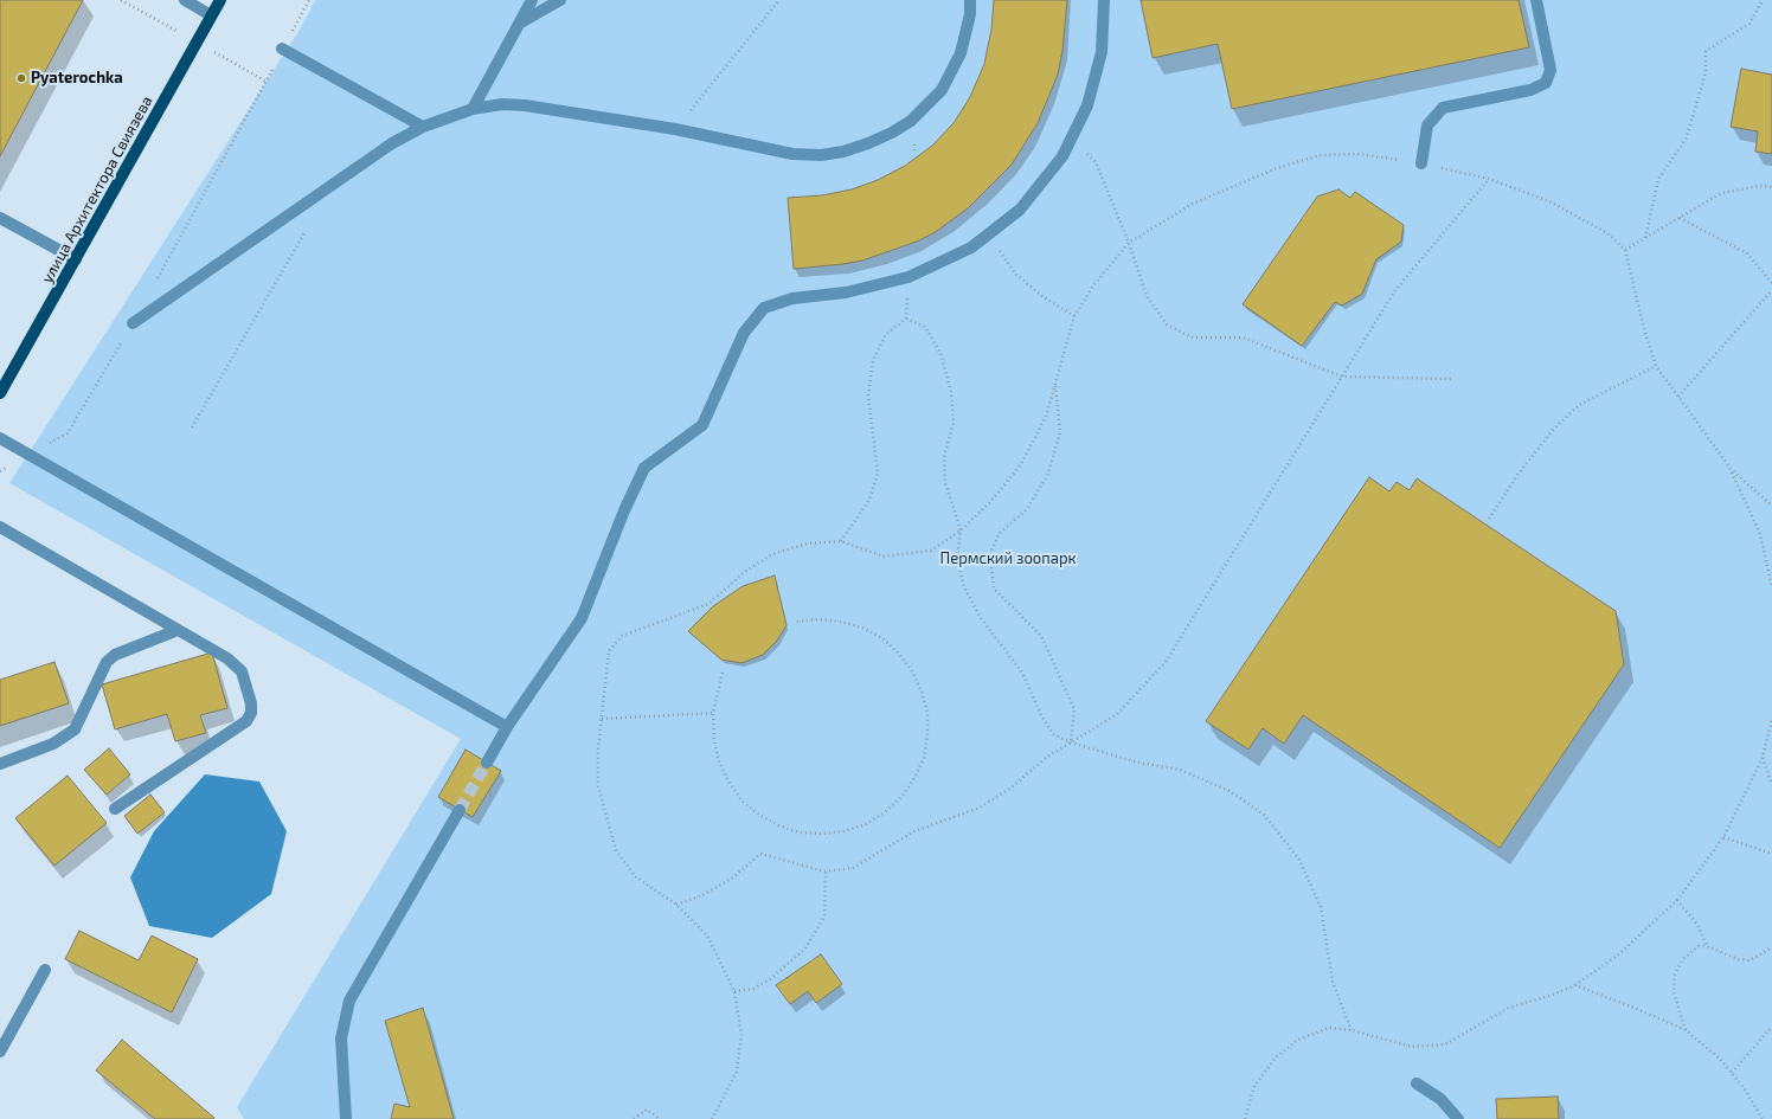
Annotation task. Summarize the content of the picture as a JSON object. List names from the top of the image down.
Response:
{
  "streets": {
    "main road": ["улица Архитектора Свиязева"]
  },
  "parks": ["Пермский зоопарк"],
  "places": ["Pyaterochka"]
}
